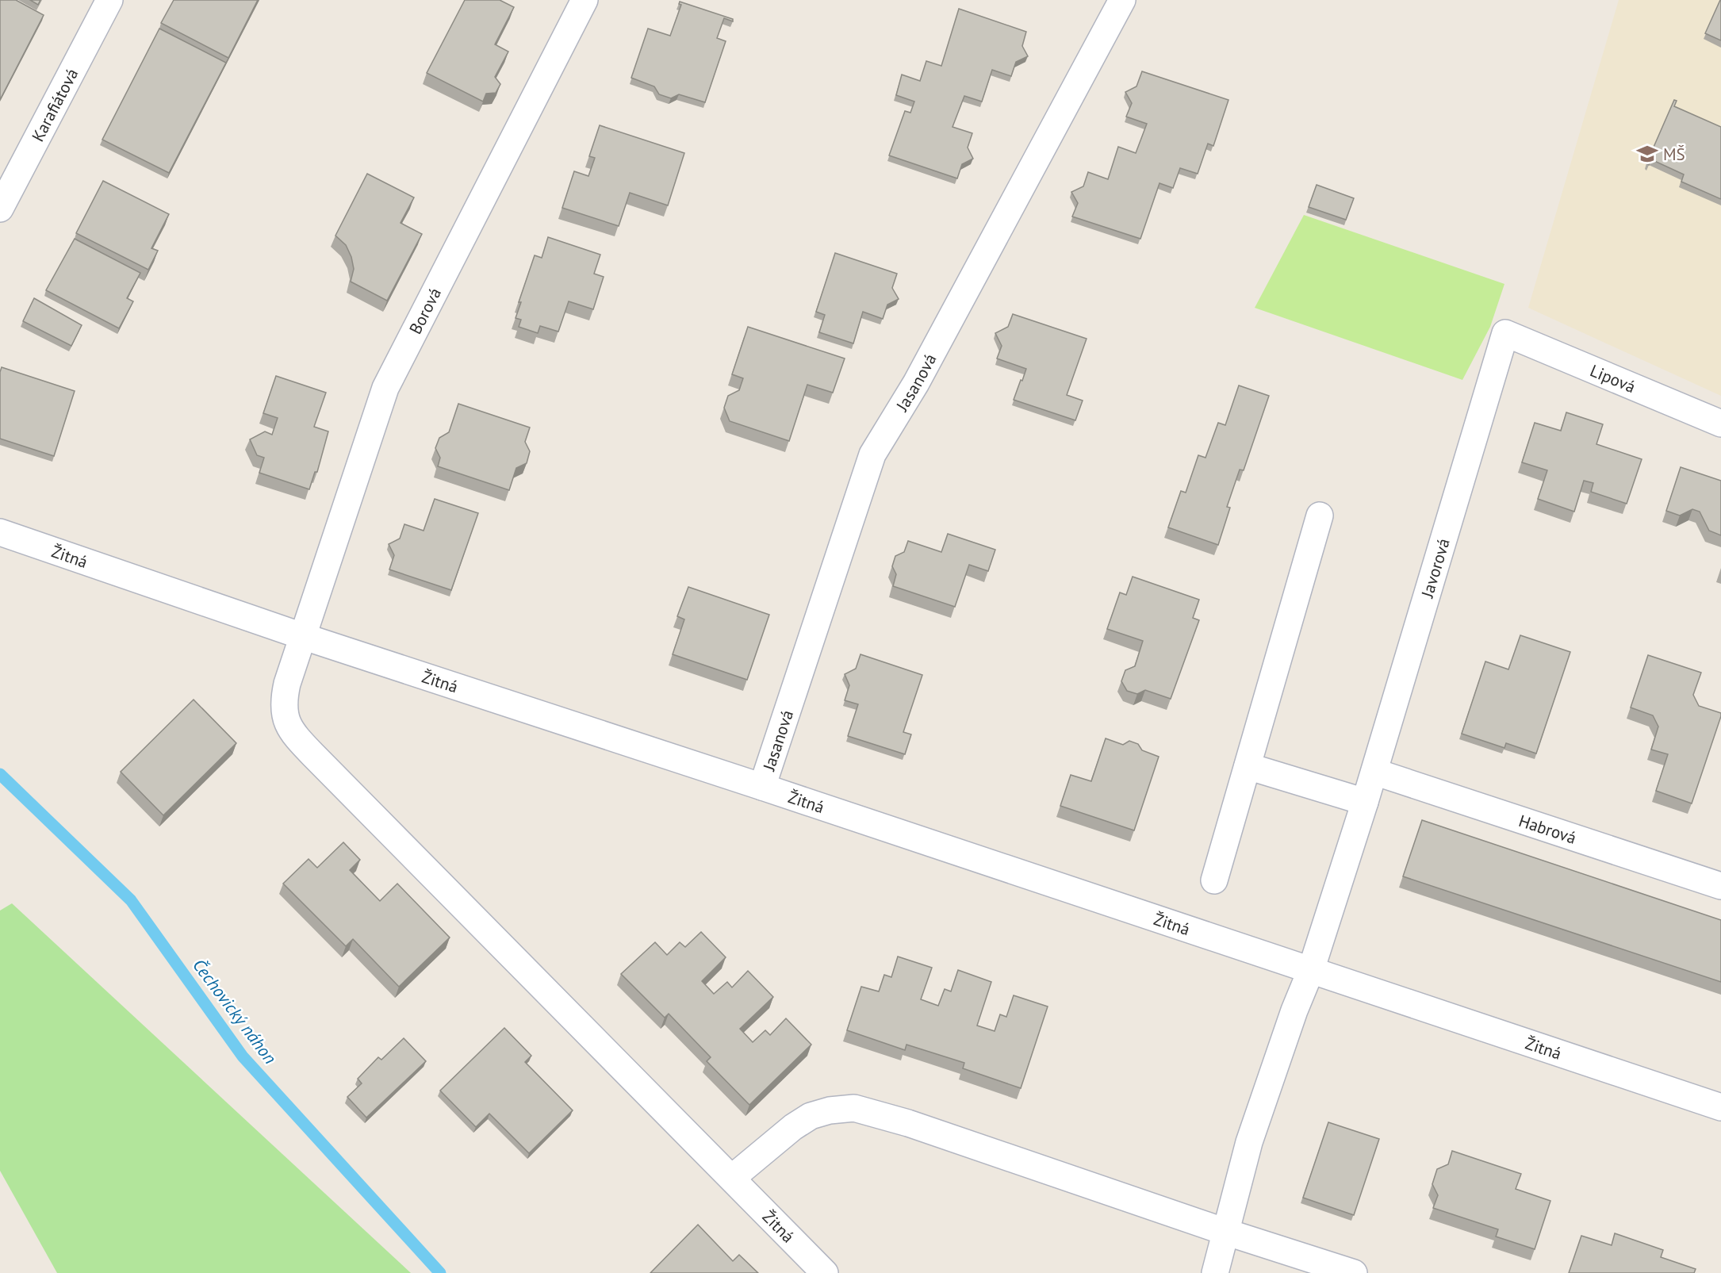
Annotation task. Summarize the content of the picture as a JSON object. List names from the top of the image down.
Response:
{
  "streets": {
    "street": [
      "Karafiátová",
      "Borová",
      "Lipová",
      "Jasanová",
      "Žitná",
      "Javorová",
      "Habrová"
    ]
  },
  "crossings": [
    ["Borová", "Žitná"],
    ["Lipová", "Javorová"],
    ["Jasanová", "Žitná"],
    ["Žitná", "Javorová"],
    ["Javorová", "Habrová"]
  ],
  "water": ["Čechovický náhon"],
  "places": {
    "school or university": ["MŠ"]
  }
}
